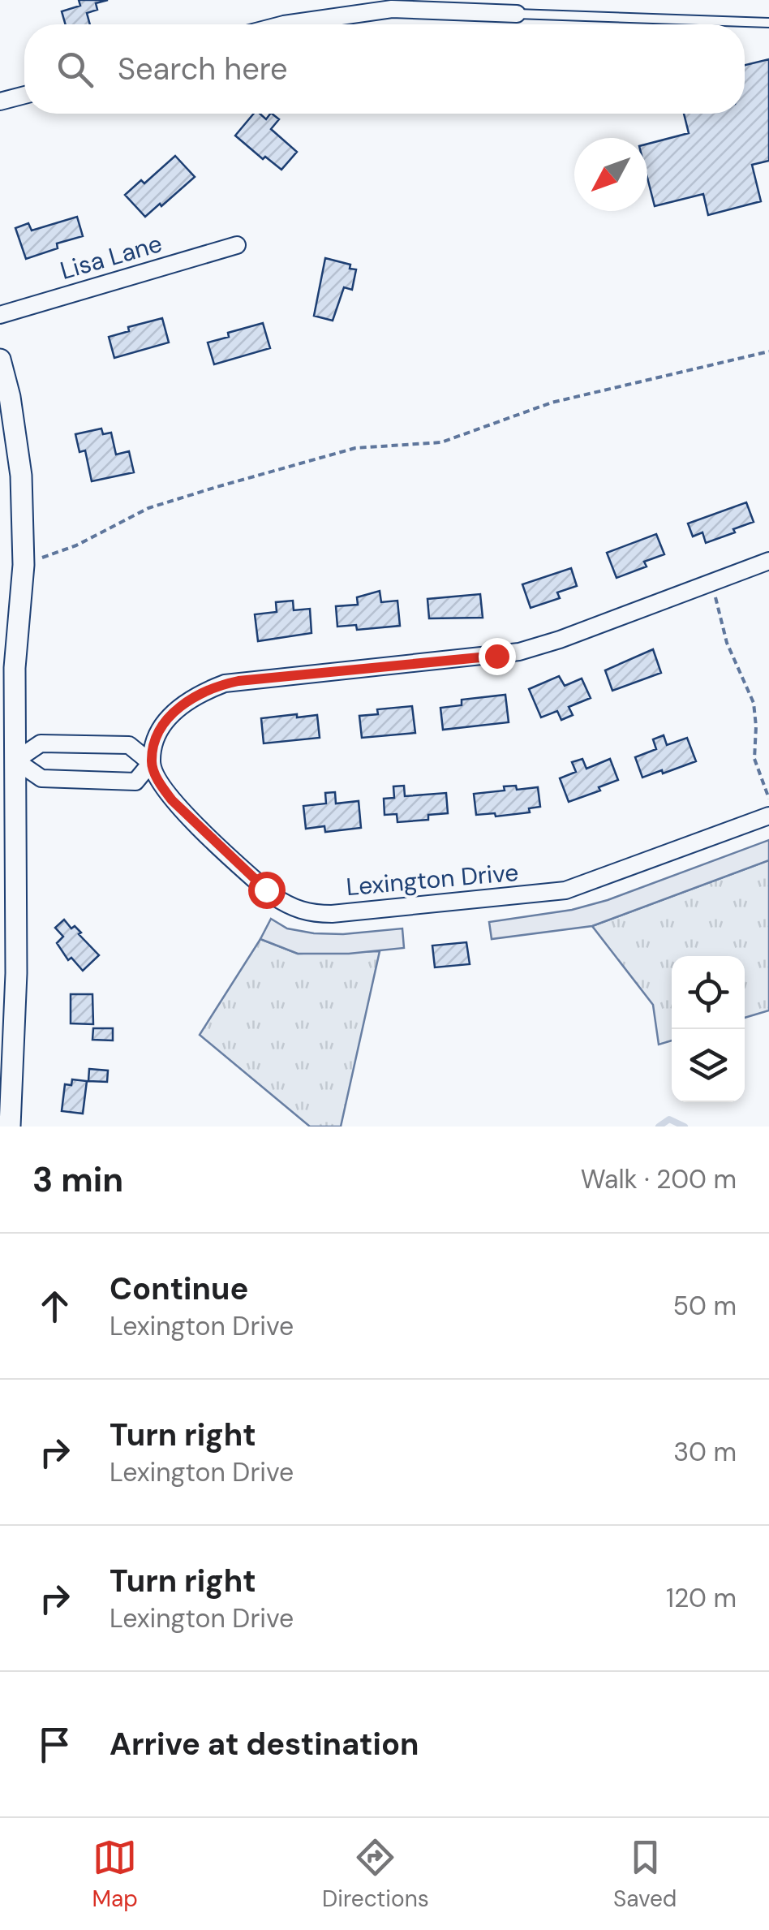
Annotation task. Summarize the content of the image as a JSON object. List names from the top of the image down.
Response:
{
  "streets": {
    "street": ["Lisa Lane", "Lexington Drive"]
  },
  "north": "bottom left",
  "page": {
    "search": "Search here",
    "heading": ["3 min", "Walk · 200 m"],
    "list": [
      ["Continue", "Lexington Drive", "50 m"],
      ["Turn right", "Lexington Drive", "30 m"],
      ["Turn right", "Lexington Drive", "120 m"],
      "Arrive at destination"
    ],
    "nav": ["Map", "Directions", "Saved"]
  }
}
